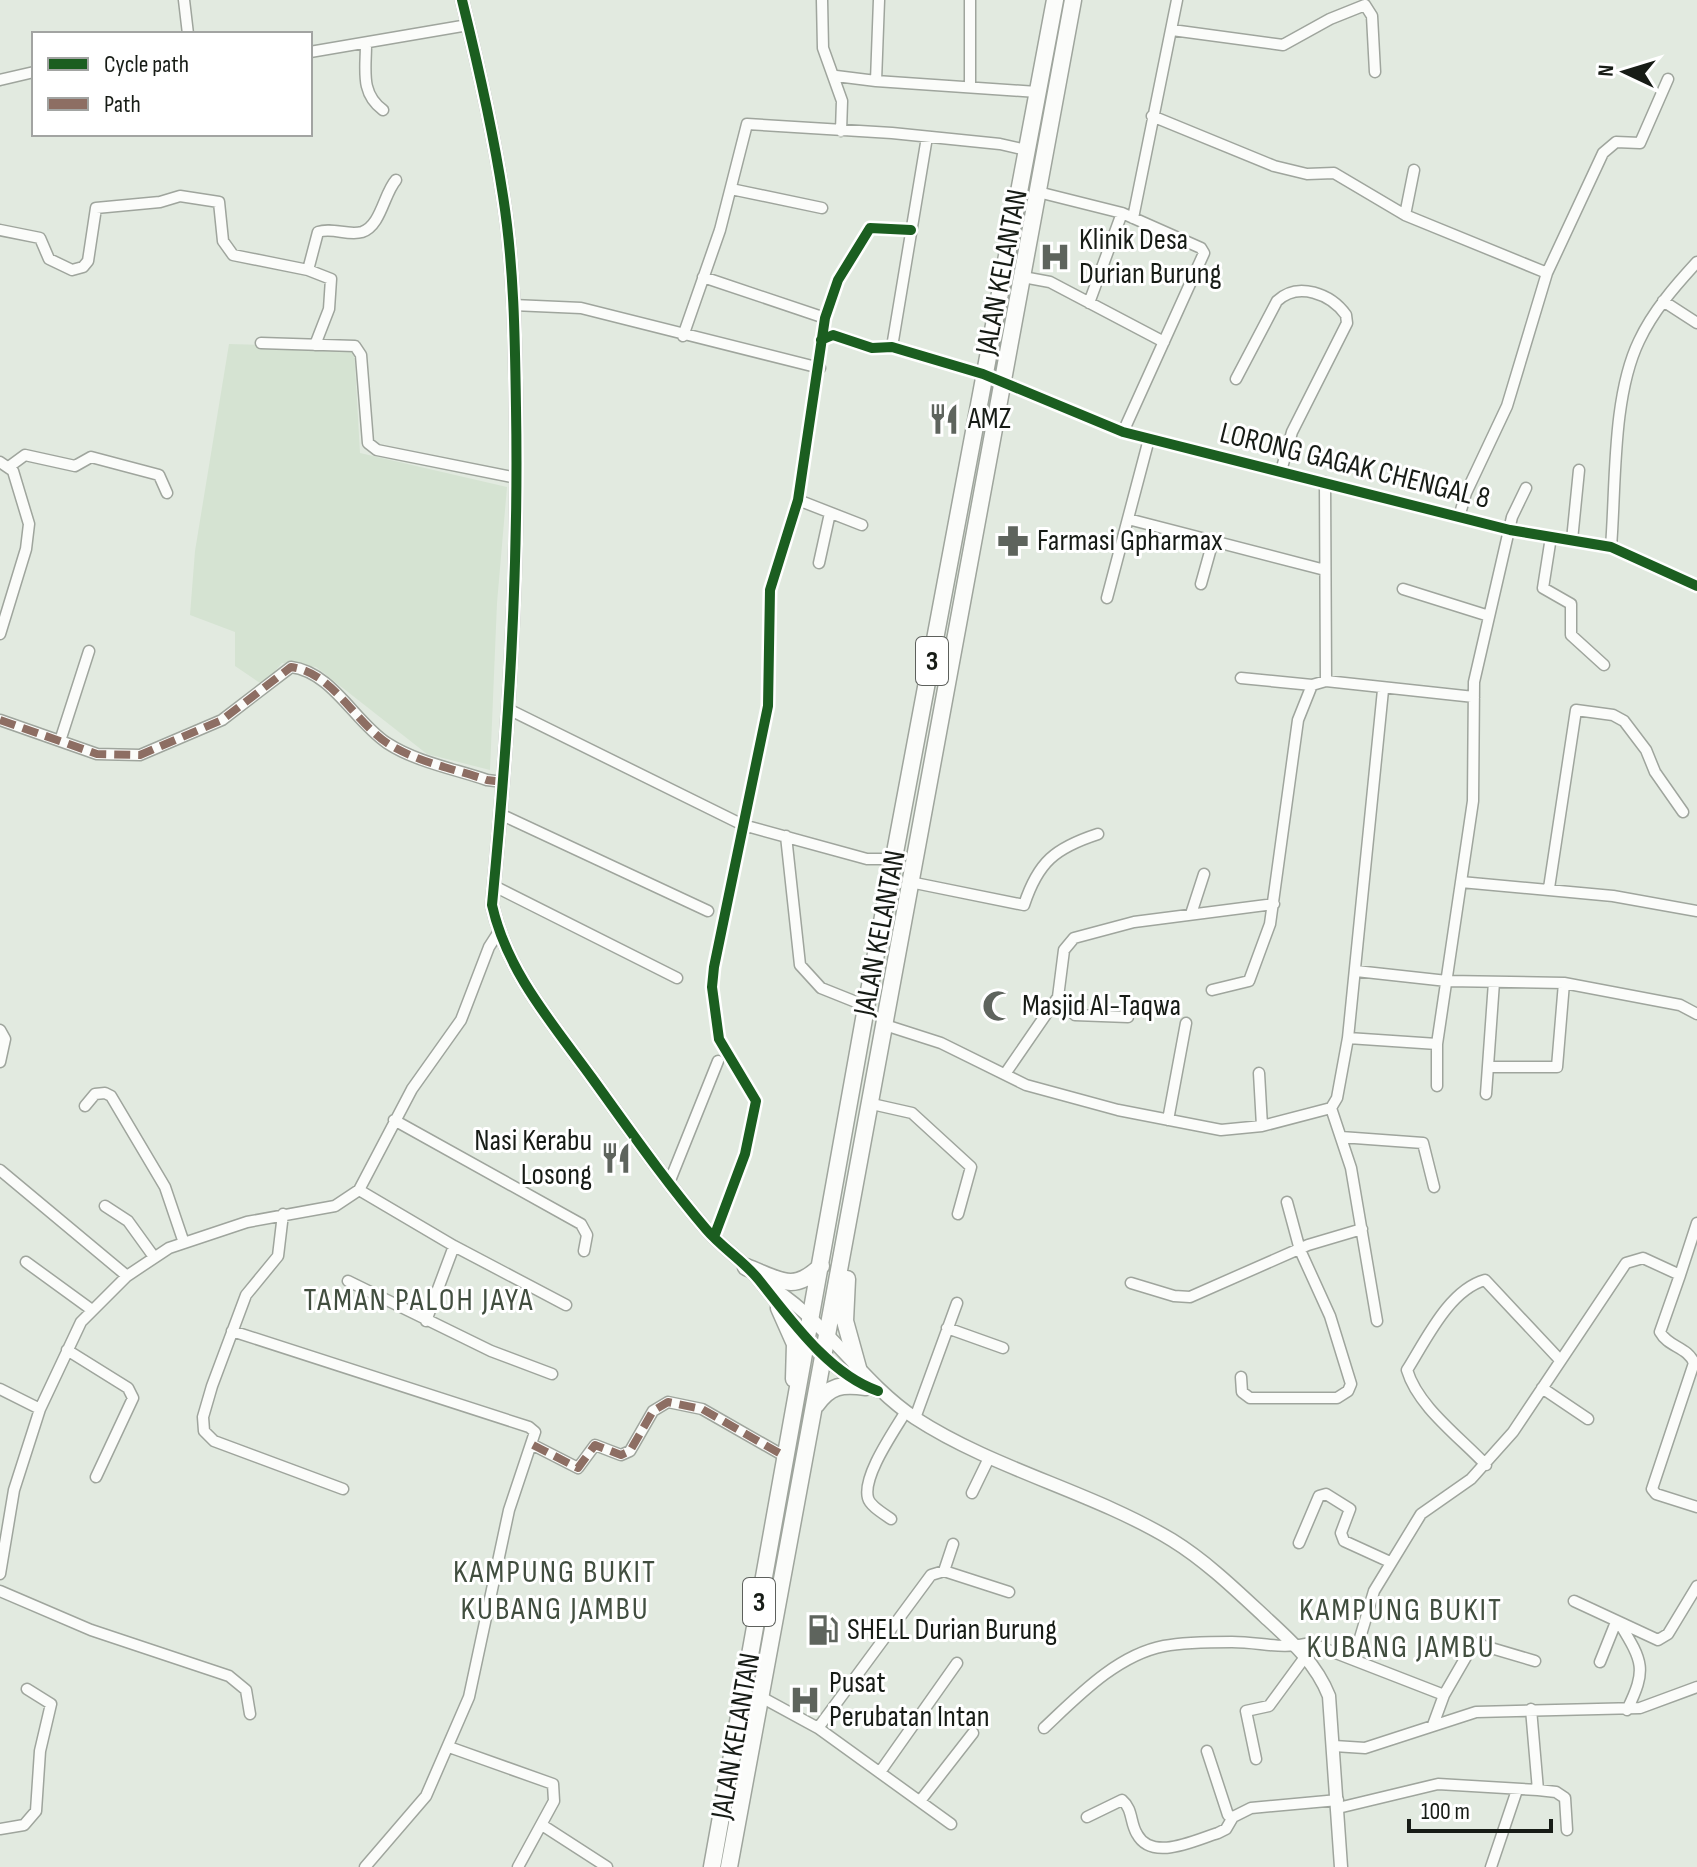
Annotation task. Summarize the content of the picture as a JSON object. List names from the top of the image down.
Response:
{
  "streets": {
    "highway": ["JALAN KELANTAN", "3"],
    "street": ["LORONG GAGAK CHENGAL 8"]
  },
  "crossings": [
    ["JALAN KELANTAN", "LORONG GAGAK CHENGAL 8"]
  ],
  "districts": ["TAMAN PALOH JAYA", "KAMPUNG BUKIT KUBANG JAMBU", "KAMPUNG BUKIT KUBANG JAMBU"],
  "places": {
    "hospital": ["Klinik Desa Durian Burung", "Pusat Perubatan Intan"],
    "restaurant": ["AMZ", "Nasi Kerabu Losong"],
    "pharmacy": ["Farmasi Gpharmax"],
    "mosque": ["Masjid Al-Taqwa"],
    "fuel station": ["SHELL Durian Burung"]
  },
  "legend": ["Cycle path", "Path"],
  "scale_bar": "100 m",
  "north": "left"
}
